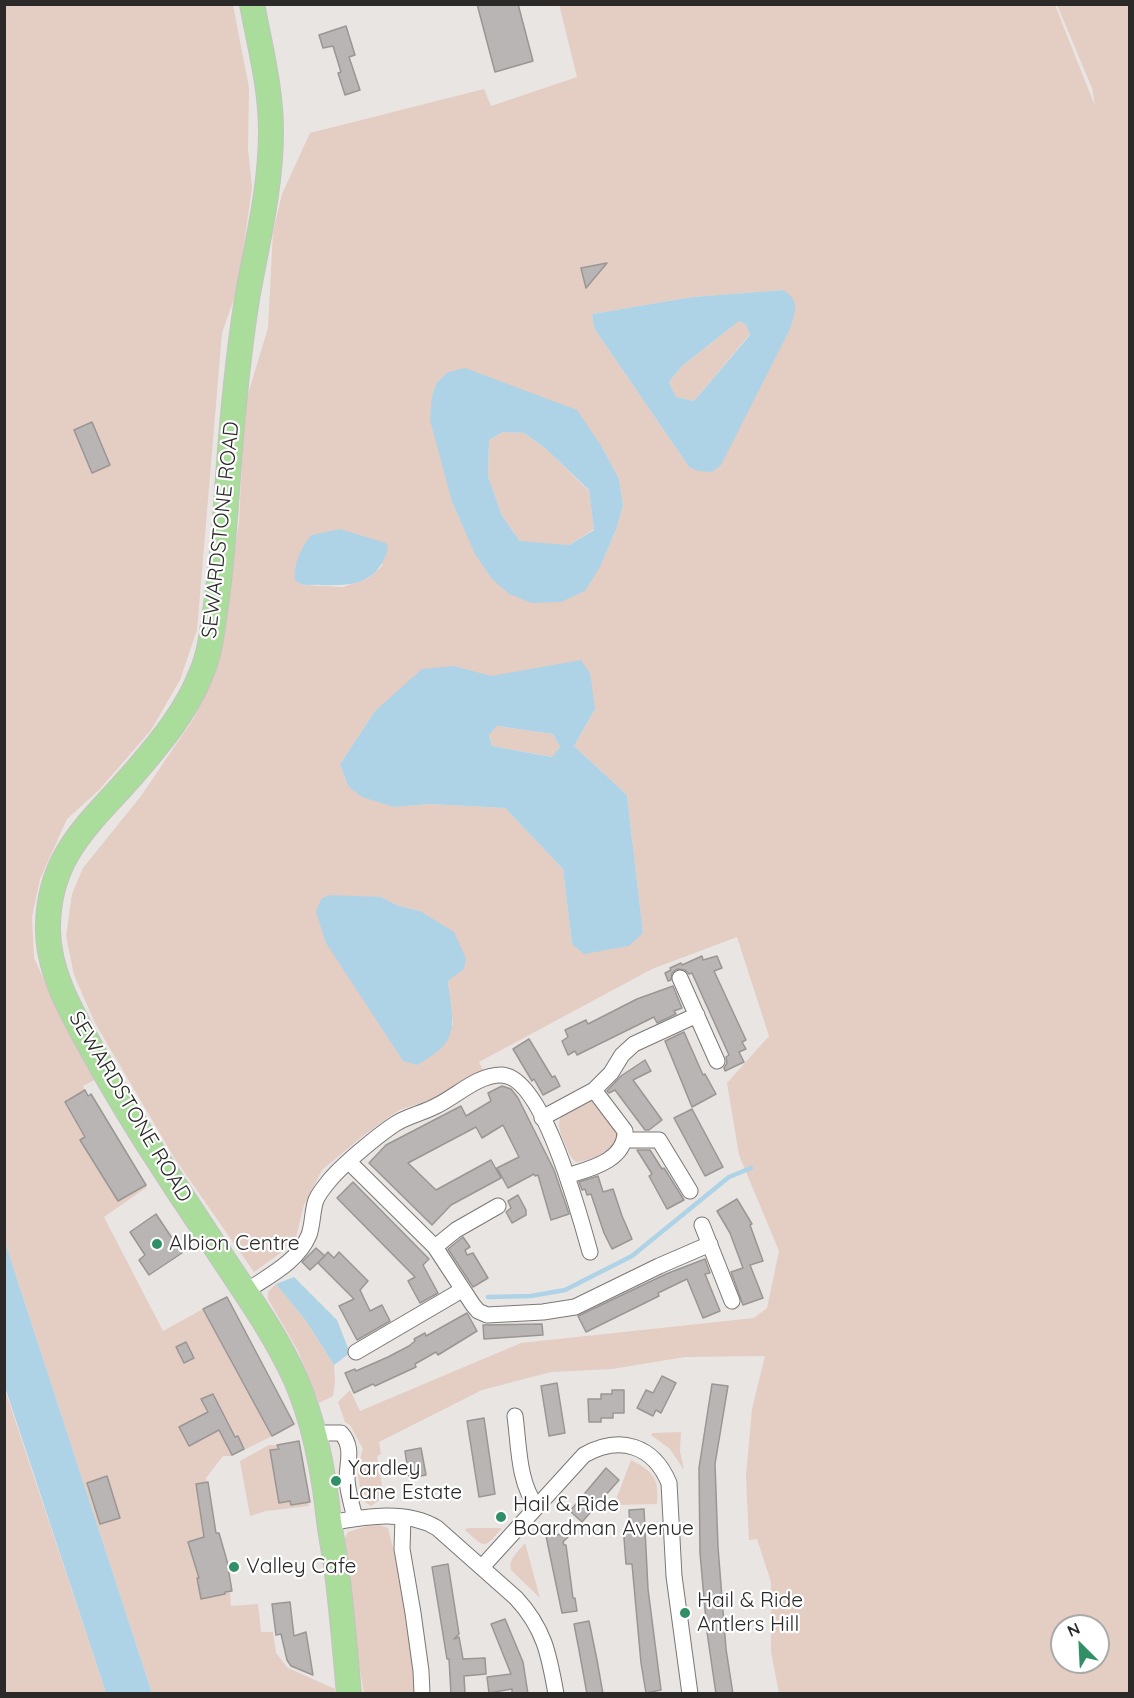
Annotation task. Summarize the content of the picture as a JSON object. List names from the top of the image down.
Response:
{
  "streets": {
    "main road": ["SEWARDSTONE ROAD"]
  },
  "places": [
    "Albion Centre",
    "Yardley Lane Estate",
    "Hail & Ride Boardman Avenue",
    "Valley Cafe",
    "Hail & Ride Antlers Hill"
  ],
  "north": "top left"
}
